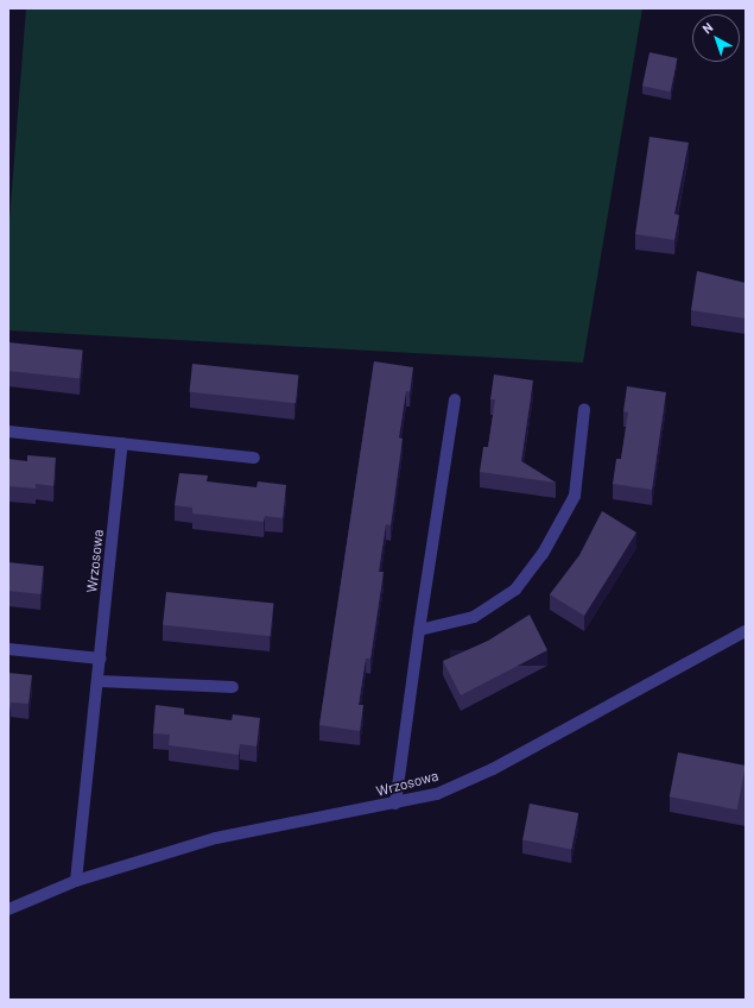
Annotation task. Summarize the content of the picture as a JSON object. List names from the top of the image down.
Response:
{
  "streets": {
    "street": ["Wrzosowa"]
  },
  "north": "top left"
}
